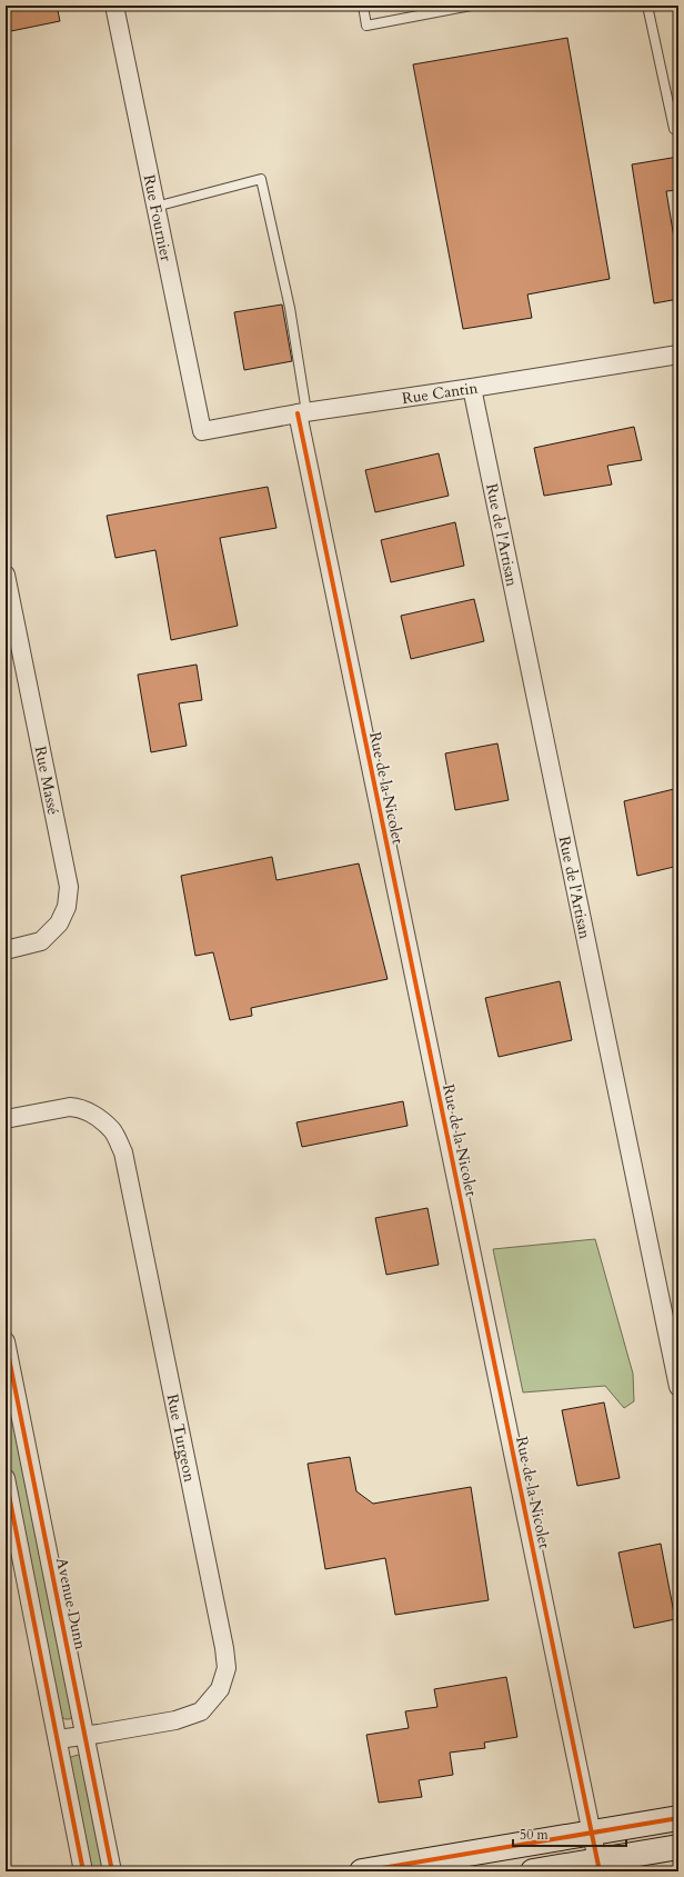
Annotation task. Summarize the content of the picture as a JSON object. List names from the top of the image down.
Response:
{
  "streets": {
    "street": [
      "Rue Fournier",
      "Rue Cantin",
      "Rue de l'Artisan",
      "Rue Massé",
      "Rue de la Nicolet",
      "Rue Turgeon",
      "Avenue Dunn"
    ]
  },
  "crossings": [
    ["Rue Fournier", "Rue Cantin"],
    ["Rue Cantin", "Rue de l'Artisan"],
    ["Rue Cantin", "Rue de la Nicolet"],
    ["Rue Turgeon", "Avenue Dunn"]
  ],
  "scale_bar": "50 m"
}
